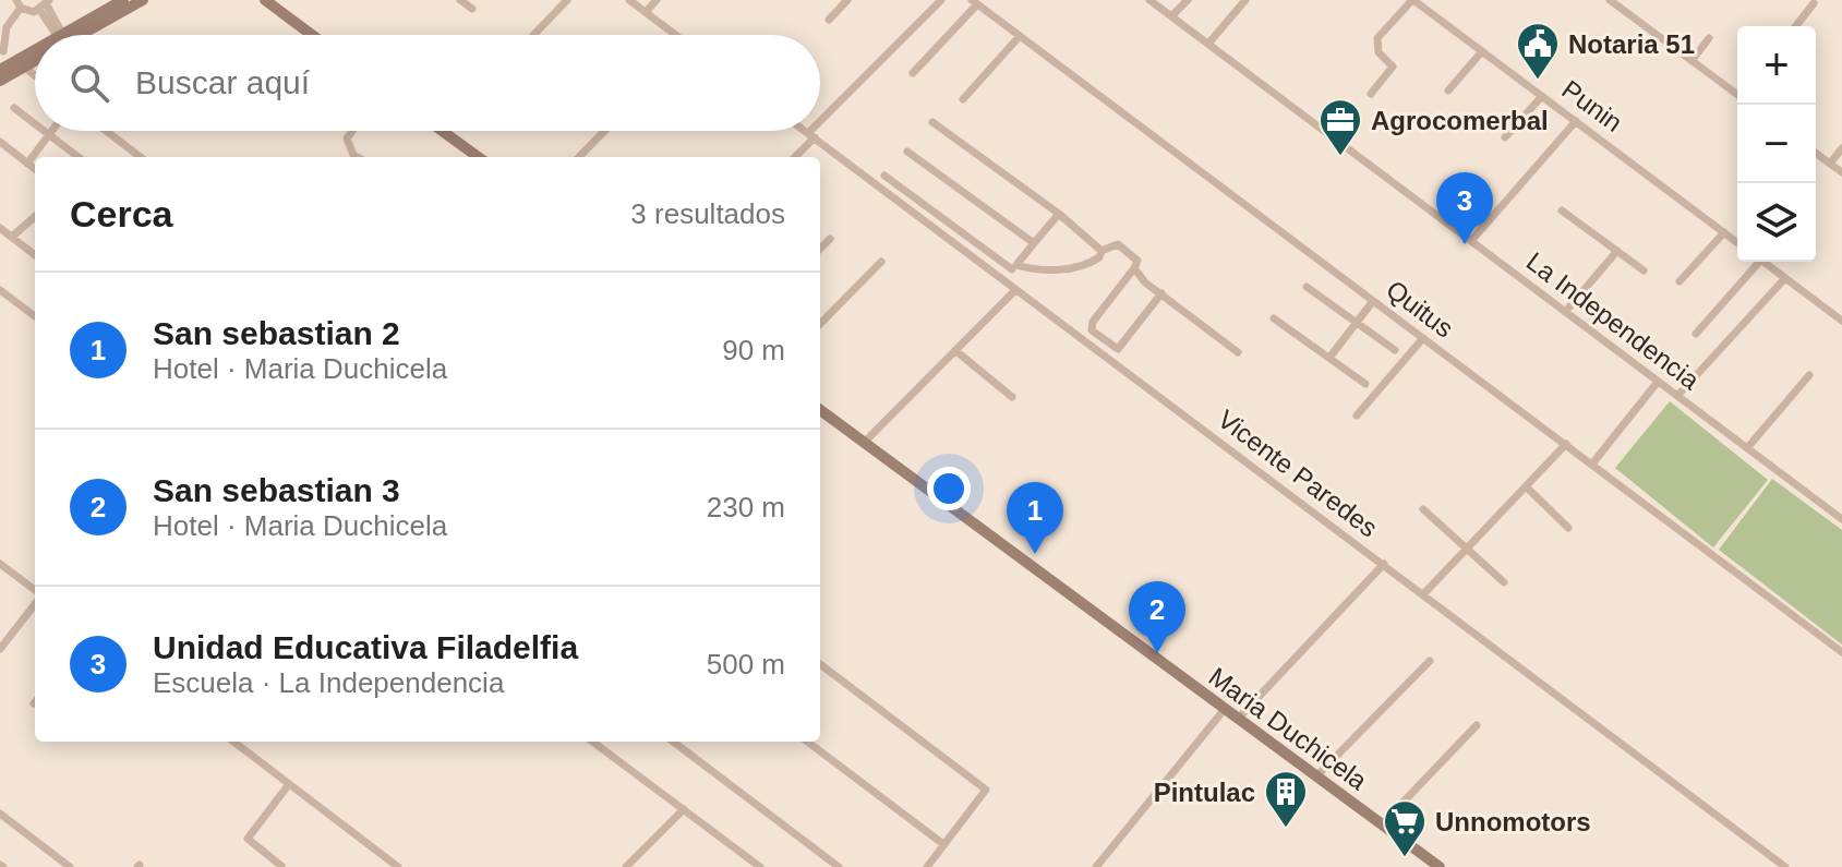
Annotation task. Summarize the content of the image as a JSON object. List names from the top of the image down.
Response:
{
  "streets": {
    "main road": ["Maria Duchicela"],
    "street": [
      "Punin",
      "Quitus",
      "La Independencia",
      "Vicente Paredes"
    ]
  },
  "places": {
    "public building": ["Notaria 51"],
    "office": ["Agrocomerbal"],
    "building": ["Pintulac"],
    "supermarket": ["Unnomotors"]
  },
  "page": {
    "map_buttons": ["+", "−"],
    "search": "Buscar aquí",
    "heading": ["Cerca", "3 resultados"],
    "pins": ["3", "1", "2"],
    "list": [
      {
        "mark": "1",
        "name": "San sebastian 2",
        "note": "Hotel · Maria Duchicela",
        "value": "90 m"
      },
      {
        "mark": "2",
        "name": "San sebastian 3",
        "note": "Hotel · Maria Duchicela",
        "value": "230 m"
      },
      {
        "mark": "3",
        "name": "Unidad Educativa Filadelfia",
        "note": "Escuela · La Independencia",
        "value": "500 m"
      }
    ]
  }
}
